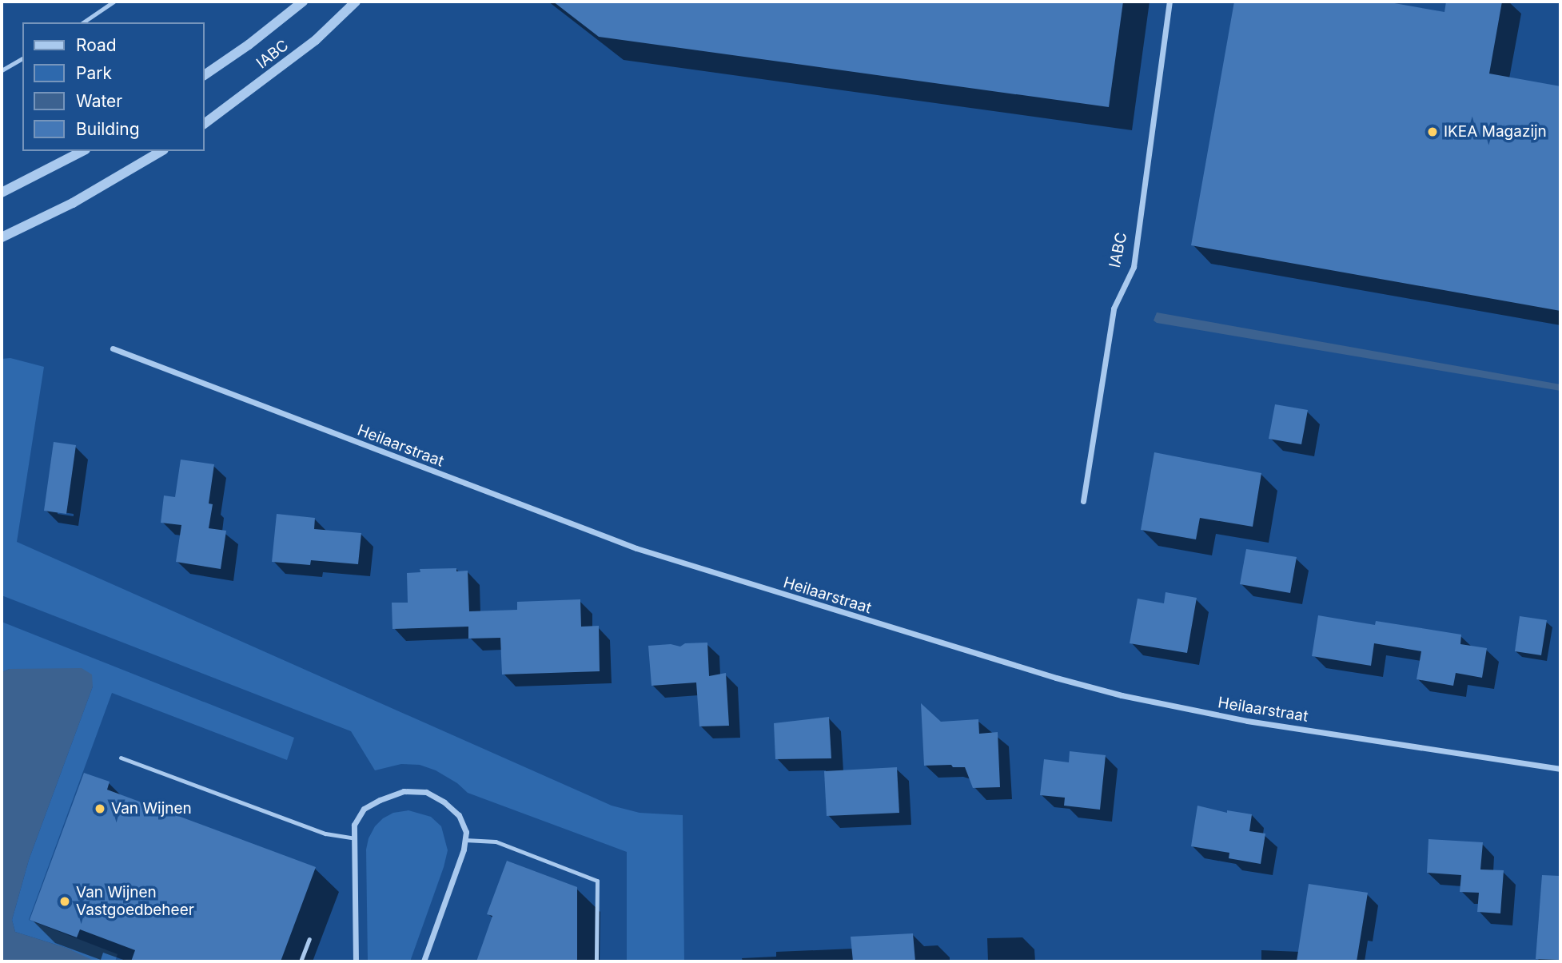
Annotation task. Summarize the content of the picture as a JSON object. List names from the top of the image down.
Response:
{
  "streets": {
    "street": ["IABC", "Heilaarstraat"]
  },
  "places": ["IKEA Magazijn", "Van Wijnen", "Van Wijnen Vastgoedbeheer"],
  "legend": [
    "Road",
    "Park",
    "Water",
    "Building"
  ]
}
